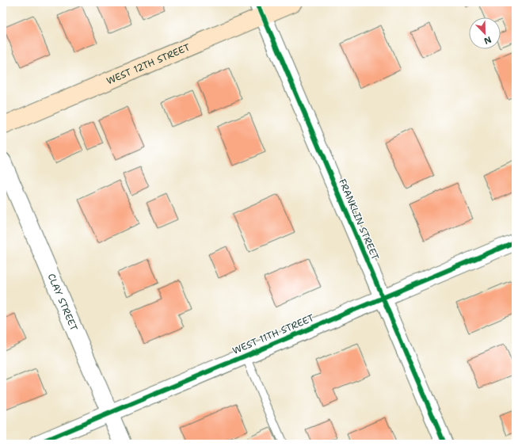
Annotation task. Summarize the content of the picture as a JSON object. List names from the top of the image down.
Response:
{
  "streets": {
    "main road": ["WEST 12TH STREET"],
    "street": ["FRANKLIN STREET", "CLAY STREET", "WEST 11TH STREET"]
  },
  "crossings": [
    ["WEST 12TH STREET", "FRANKLIN STREET"],
    ["FRANKLIN STREET", "WEST 11TH STREET"],
    ["CLAY STREET", "WEST 11TH STREET"]
  ],
  "north": "bottom right"
}
